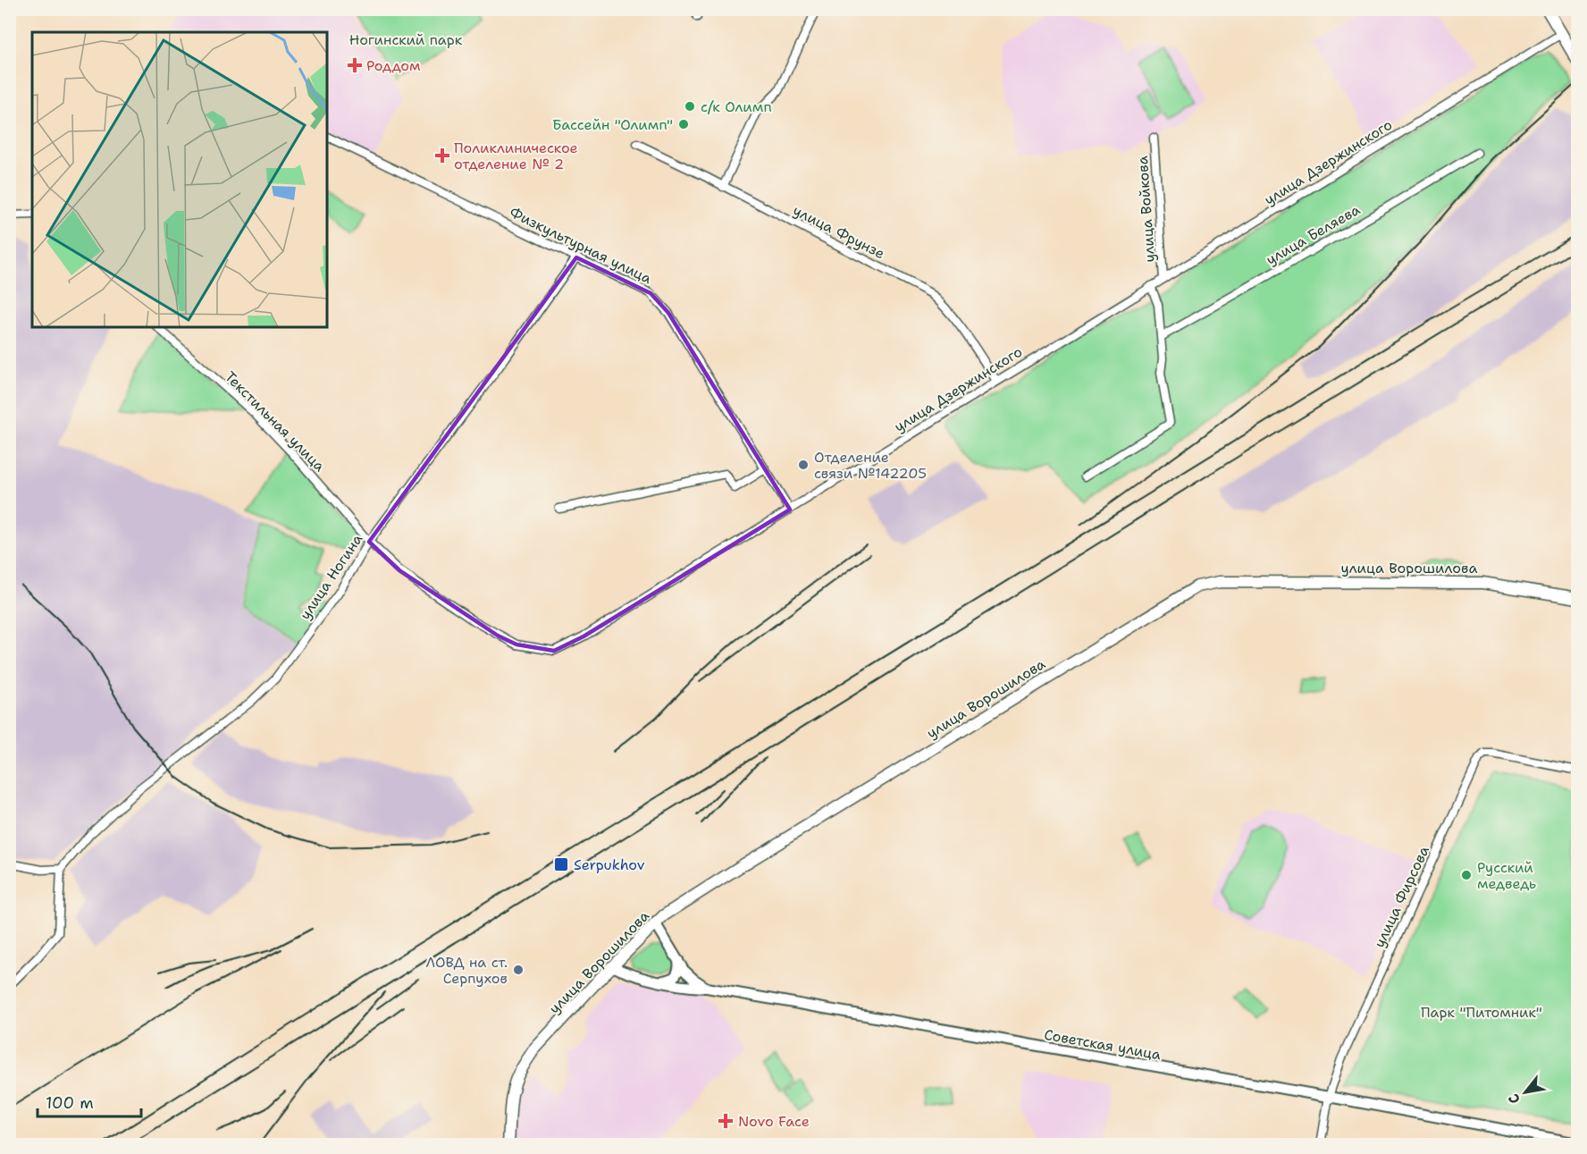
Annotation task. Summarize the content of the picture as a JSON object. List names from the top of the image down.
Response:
{
  "streets": {
    "main road": ["улица Ворошилова"],
    "street": [
      "улица Дзержинского",
      "улица Войкова",
      "улица Фрунзе",
      "улица Беляева",
      "Физкультурная улица",
      "Текстильная улица",
      "улица Ногина",
      "улица Фирсова",
      "Советская улица"
    ]
  },
  "crossings": [
    ["улица Дзержинского", "улица Войкова"],
    ["улица Дзержинского", "улица Фрунзе"],
    ["улица Дзержинского", "Физкультурная улица"],
    ["улица Дзержинского", "Текстильная улица"],
    ["улица Дзержинского", "улица Ногина"],
    ["Физкультурная улица", "улица Ногина"],
    ["Текстильная улица", "улица Ногина"],
    ["улица Ворошилова", "Советская улица"],
    ["улица Фирсова", "Советская улица"]
  ],
  "parks": ["Ногинский парк", "Парк \"Питомник\""],
  "places": {
    "health": ["Роддом", "Поликлиническое отделение № 2", "Novo Face"],
    "other": [
      "с/к Олимп",
      "Бассейн \"Олимп\"",
      "Отделение связи №142205",
      "Русский медведь",
      "ЛОВД на ст. Серпухов"
    ],
    "transit": ["Serpukhov"]
  },
  "scale_bar": "100 m",
  "north": "bottom left"
}
